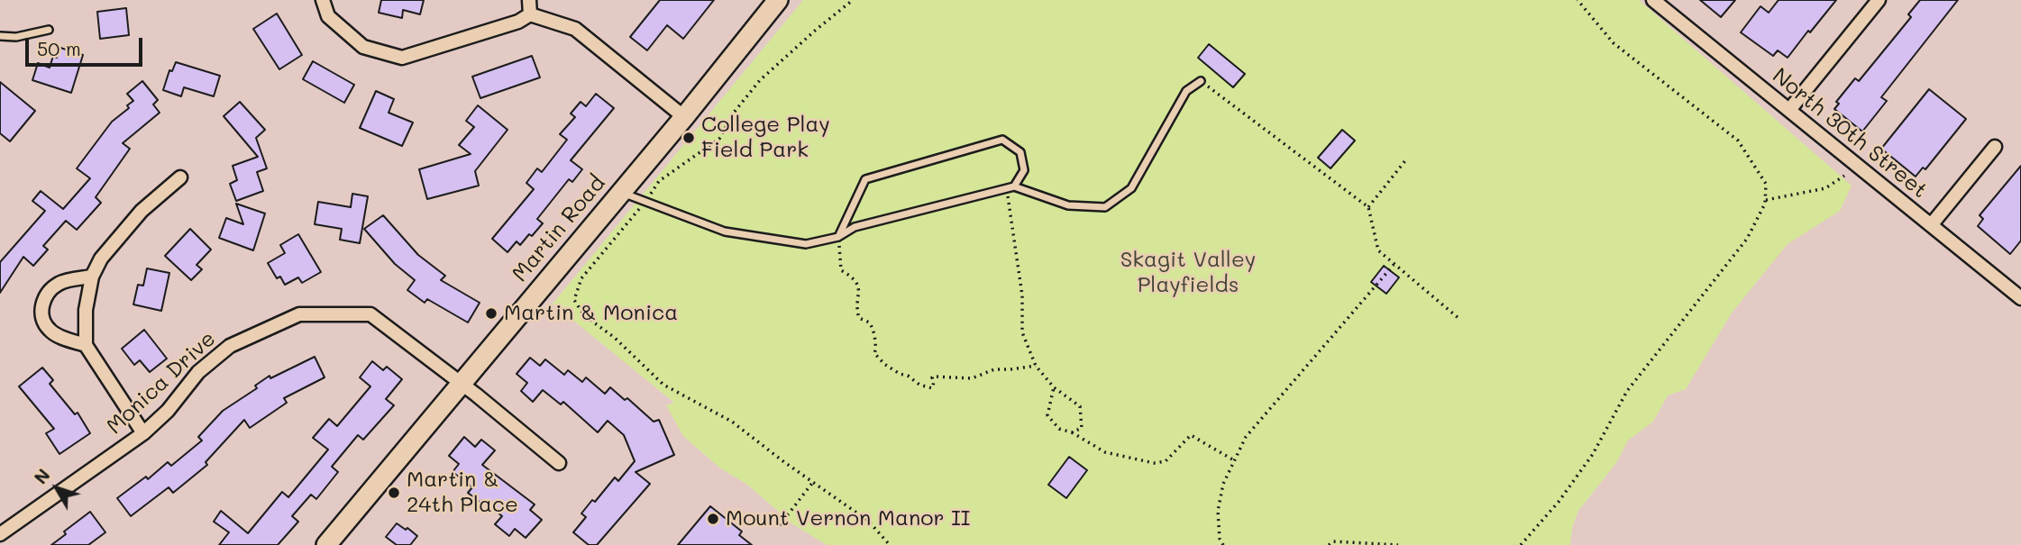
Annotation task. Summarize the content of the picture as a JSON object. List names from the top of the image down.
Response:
{
  "streets": {
    "street": ["North 30th Street", "Martin Road", "Monica Drive"]
  },
  "crossings": [
    ["Martin Road", "Monica Drive"]
  ],
  "parks": ["Skagit Valley Playfields"],
  "places": [
    "College Play Field Park",
    "Martin & Monica",
    "Martin & 24th Place",
    "Mount Vernon Manor II"
  ],
  "scale_bar": "50 m",
  "north": "top left"
}
